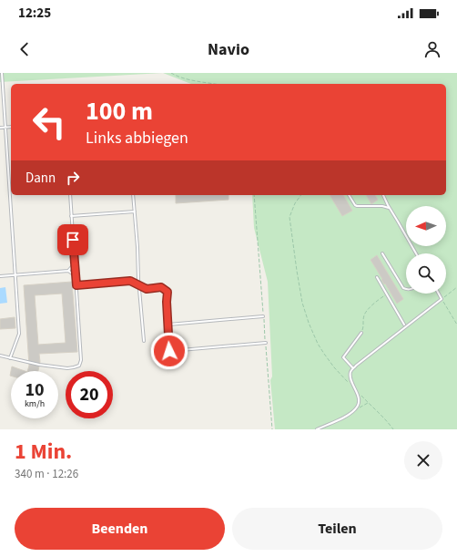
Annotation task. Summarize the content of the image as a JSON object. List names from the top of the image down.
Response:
{
  "north": "left",
  "page": {
    "status": "12:25",
    "header": "Navio",
    "turn": ["100 m", "Links abbiegen"],
    "then": "Dann",
    "speed": "10 km/h",
    "limit": "20",
    "heading": ["1 Min.", "340 m · 12:26"],
    "buttons": ["Beenden", "Teilen"]
  }
}
